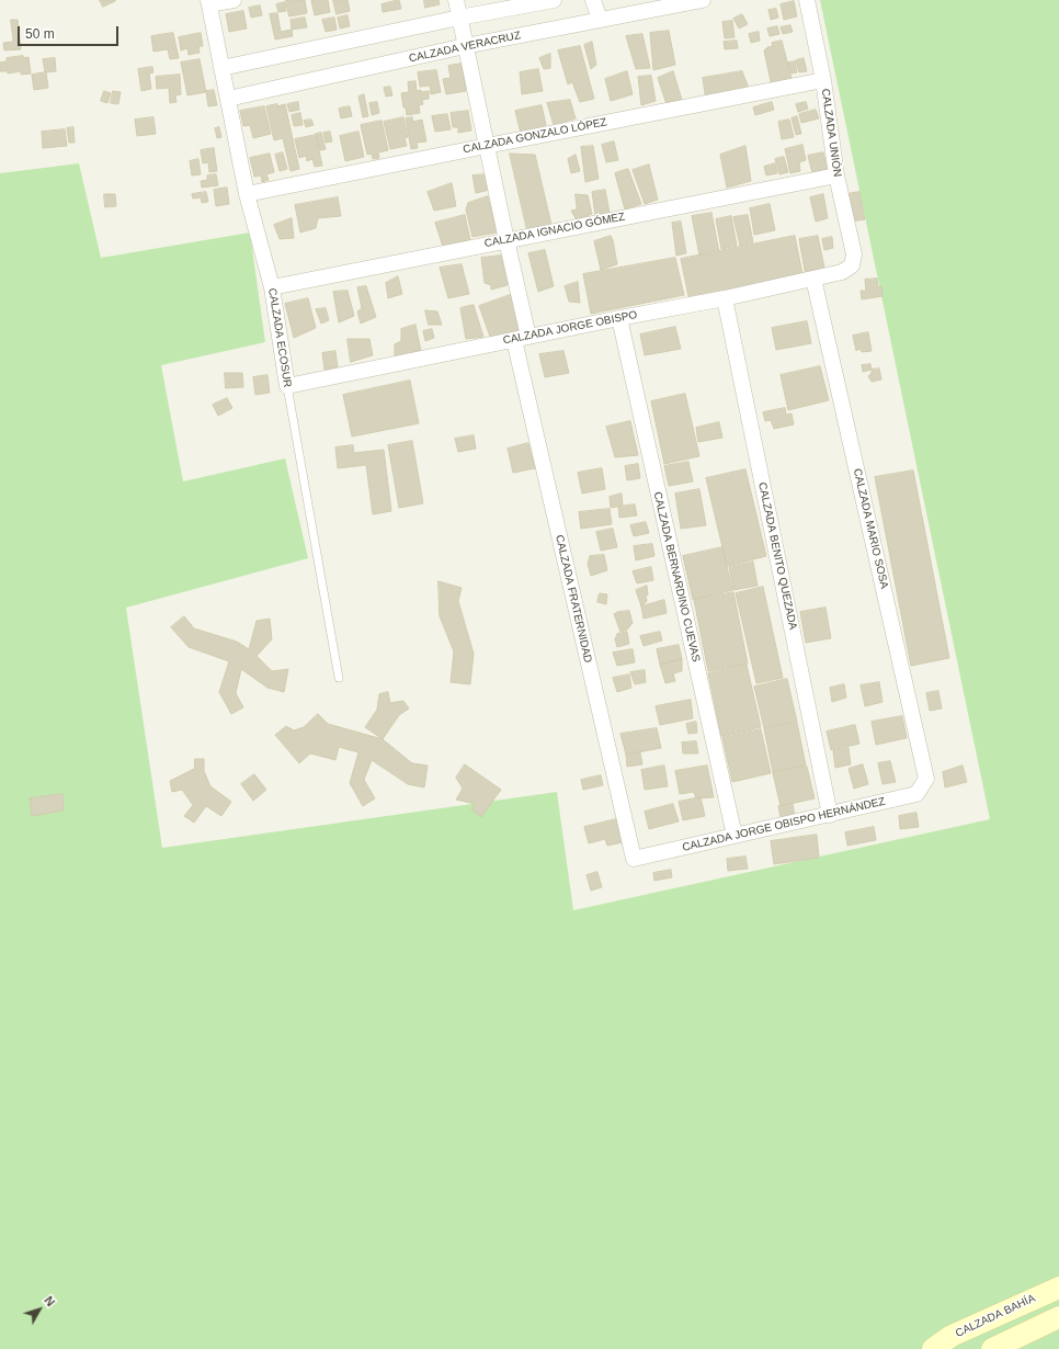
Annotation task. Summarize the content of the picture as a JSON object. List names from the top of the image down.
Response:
{
  "streets": {
    "main road": ["CALZADA BAHÍA"],
    "street": [
      "CALZADA VERACRUZ",
      "CALZADA UNIÓN",
      "CALZADA GONZALO LÓPEZ",
      "CALZADA IGNACIO GÓMEZ",
      "CALZADA JORGE OBISPO",
      "CALZADA ECOSUR",
      "CALZADA MARIO SOSA",
      "CALZADA BENITO QUEZADA",
      "CALZADA BERNARDINO CUEVAS",
      "CALZADA FRATERNIDAD",
      "CALZADA JORGE OBISPO HERNÁNDEZ"
    ]
  },
  "crossings": [
    ["CALZADA VERACRUZ", "CALZADA ECOSUR"],
    ["CALZADA UNIÓN", "CALZADA GONZALO LÓPEZ"],
    ["CALZADA UNIÓN", "CALZADA IGNACIO GÓMEZ"],
    ["CALZADA UNIÓN", "CALZADA JORGE OBISPO"],
    ["CALZADA GONZALO LÓPEZ", "CALZADA ECOSUR"],
    ["CALZADA IGNACIO GÓMEZ", "CALZADA ECOSUR"],
    ["CALZADA JORGE OBISPO", "CALZADA ECOSUR"],
    ["CALZADA JORGE OBISPO", "CALZADA MARIO SOSA"],
    ["CALZADA JORGE OBISPO", "CALZADA BENITO QUEZADA"],
    ["CALZADA JORGE OBISPO", "CALZADA BERNARDINO CUEVAS"],
    ["CALZADA JORGE OBISPO", "CALZADA FRATERNIDAD"],
    ["CALZADA MARIO SOSA", "CALZADA JORGE OBISPO HERNÁNDEZ"],
    ["CALZADA BENITO QUEZADA", "CALZADA JORGE OBISPO HERNÁNDEZ"],
    ["CALZADA BERNARDINO CUEVAS", "CALZADA JORGE OBISPO HERNÁNDEZ"],
    ["CALZADA FRATERNIDAD", "CALZADA JORGE OBISPO HERNÁNDEZ"]
  ],
  "scale_bar": "50 m",
  "north": "top right"
}
